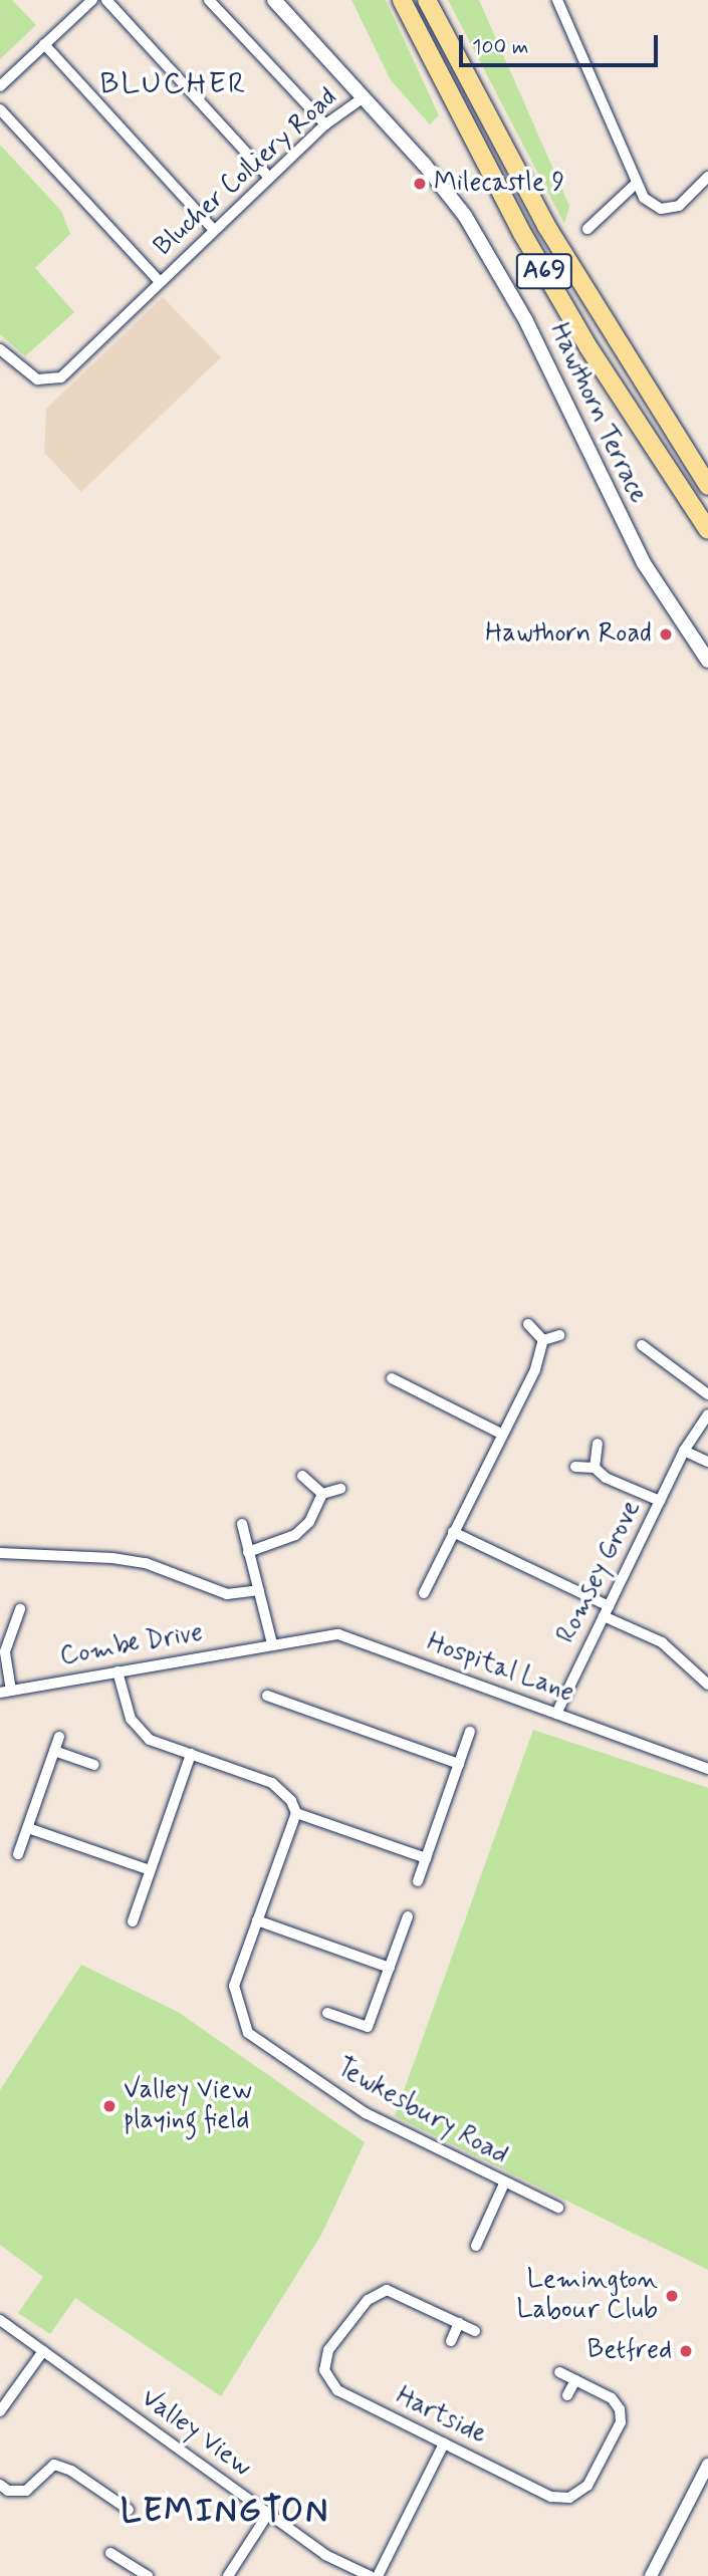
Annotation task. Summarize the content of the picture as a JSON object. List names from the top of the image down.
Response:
{
  "streets": {
    "highway": ["A69"],
    "main road": ["Hawthorn Terrace"],
    "street": [
      "Blucher Colliery Road",
      "Romsey Grove",
      "Combe Drive",
      "Hospital Lane",
      "Tewkesbury Road",
      "Hartside",
      "Valley View"
    ]
  },
  "crossings": [
    ["Blucher Colliery Road", "Hawthorn Terrace"],
    ["Romsey Grove", "Hospital Lane"],
    ["Combe Drive", "Hospital Lane"]
  ],
  "districts": ["BLUCHER", "LEMINGTON"],
  "places": [
    "Milecastle 9",
    "Hawthorn Road",
    "Valley View playing field",
    "Lemington Labour Club",
    "Betfred"
  ],
  "scale_bar": "100 m"
}
